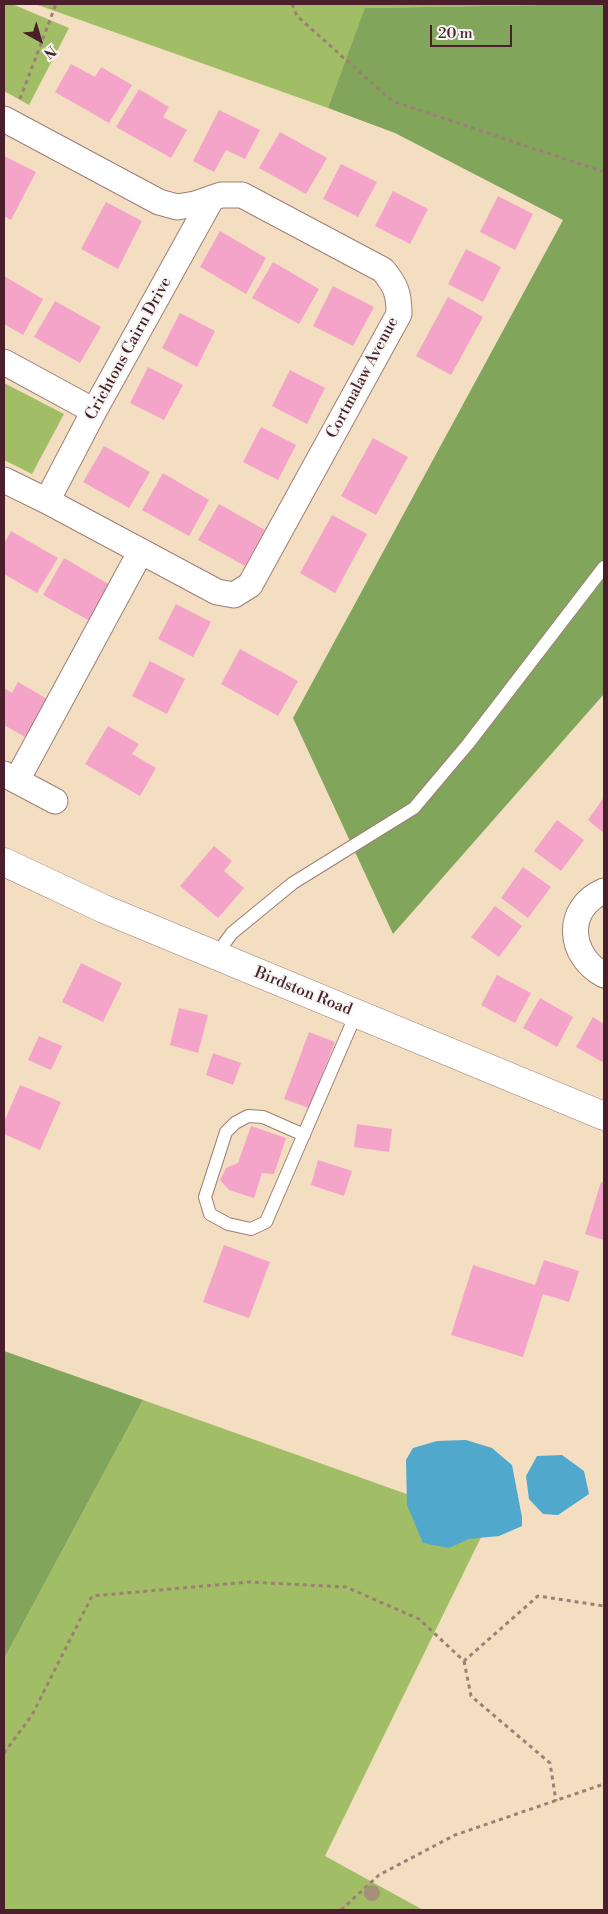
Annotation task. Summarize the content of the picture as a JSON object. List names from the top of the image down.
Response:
{
  "streets": {
    "main road": ["Birdston Road"],
    "street": ["Crichtons Cairn Drive", "Cortmalaw Avenue"]
  },
  "crossings": [
    ["Crichtons Cairn Drive", "Cortmalaw Avenue"]
  ],
  "scale_bar": "20 m",
  "north": "bottom right"
}
